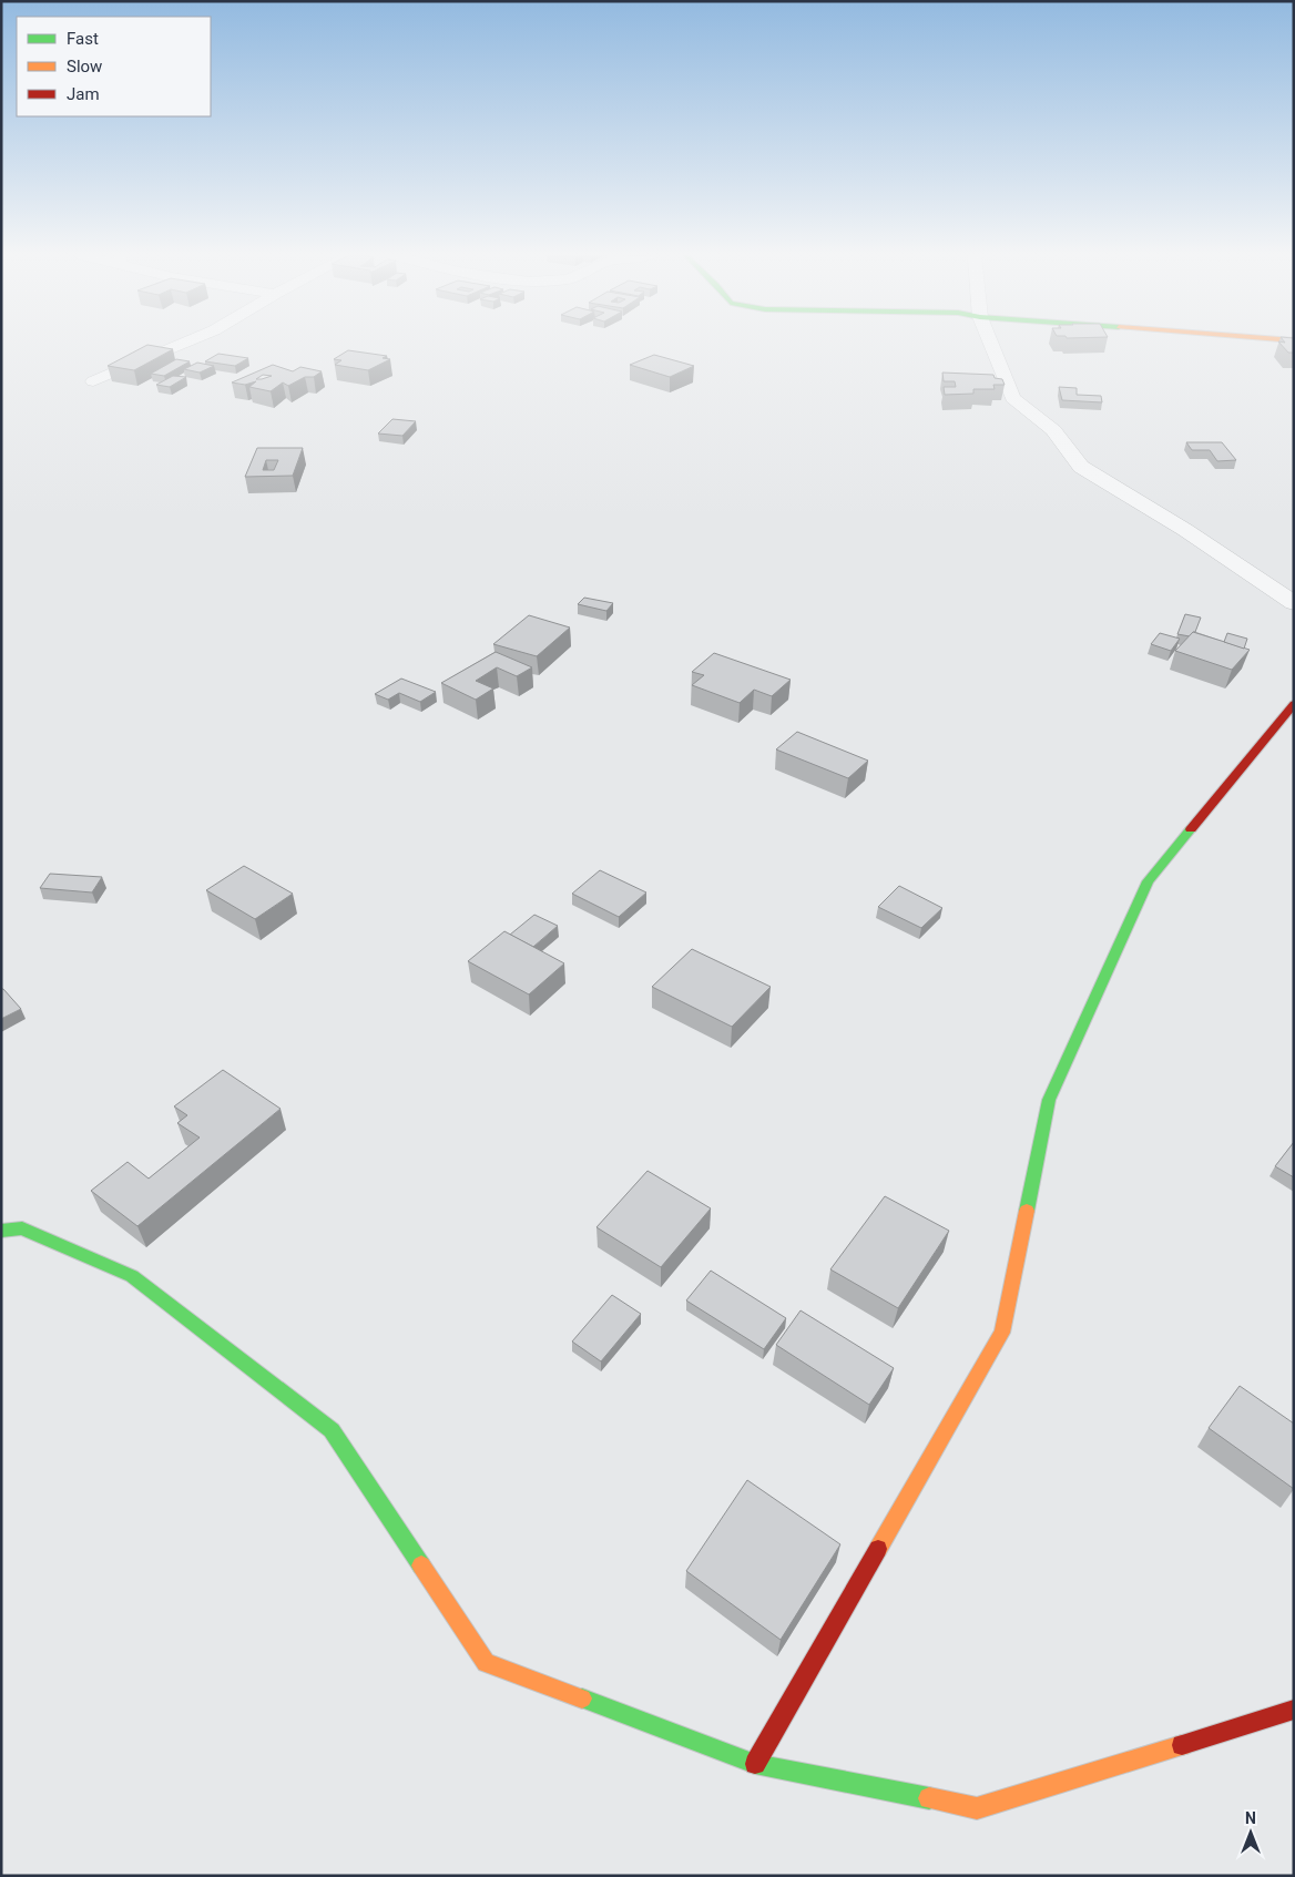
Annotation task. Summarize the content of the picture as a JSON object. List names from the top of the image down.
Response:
{
  "legend": ["Fast", "Slow", "Jam"],
  "north": "top"
}
